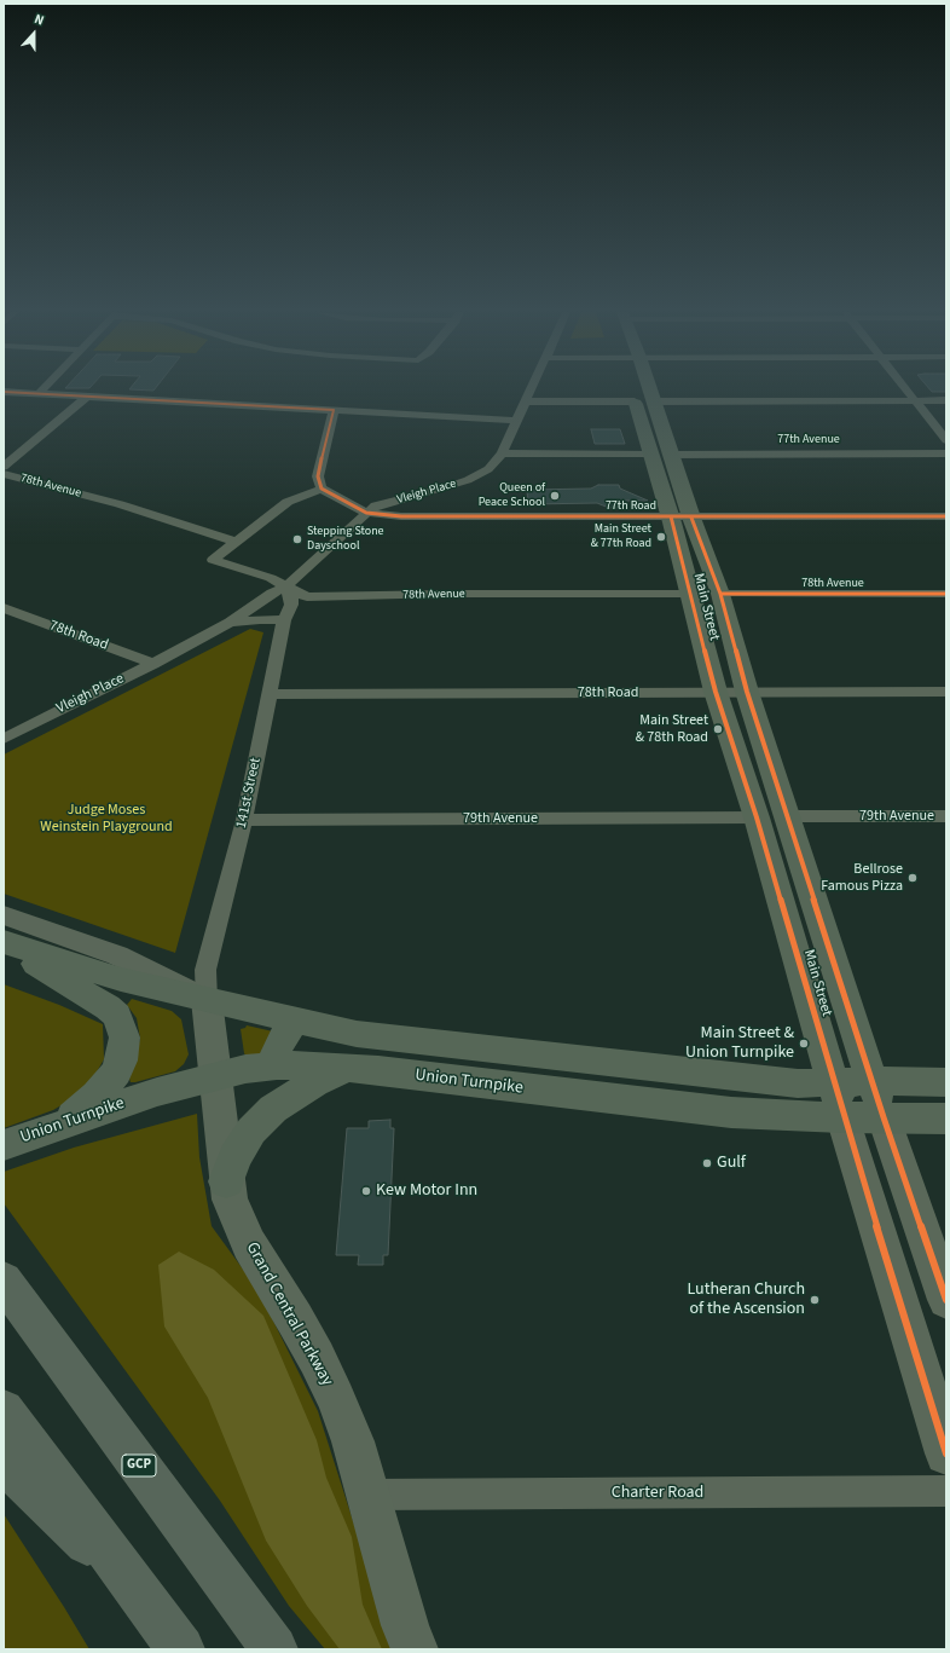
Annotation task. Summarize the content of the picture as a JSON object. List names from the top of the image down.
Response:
{
  "streets": {
    "highway": ["GCP"],
    "main road": ["Main Street", "Union Turnpike", "Grand Central Parkway"],
    "street": [
      "77th Avenue",
      "78th Avenue",
      "Vleigh Place",
      "77th Road",
      "78th Road",
      "141st Street",
      "79th Avenue",
      "Charter Road"
    ]
  },
  "crossings": [
    ["77th Avenue", "Main Street"],
    ["78th Avenue", "Vleigh Place"],
    ["78th Avenue", "Main Street"],
    ["78th Avenue", "141st Street"],
    ["Vleigh Place", "77th Road"],
    ["Vleigh Place", "78th Road"],
    ["Vleigh Place", "141st Street"],
    ["77th Road", "Main Street"],
    ["Main Street", "78th Road"],
    ["Main Street", "79th Avenue"],
    ["Main Street", "Union Turnpike"],
    ["78th Road", "141st Street"],
    ["141st Street", "79th Avenue"],
    ["141st Street", "Grand Central Parkway"],
    ["Union Turnpike", "Grand Central Parkway"],
    ["Grand Central Parkway", "Charter Road"]
  ],
  "parks": ["Judge Moses Weinstein Playground"],
  "places": [
    "Queen of Peace School",
    "Main Street & 77th Road",
    "Stepping Stone Dayschool",
    "Main Street & 78th Road",
    "Bellrose Famous Pizza",
    "Main Street & Union Turnpike",
    "Gulf",
    "Kew Motor Inn",
    "Lutheran Church of the Ascension"
  ],
  "north": "top"
}
